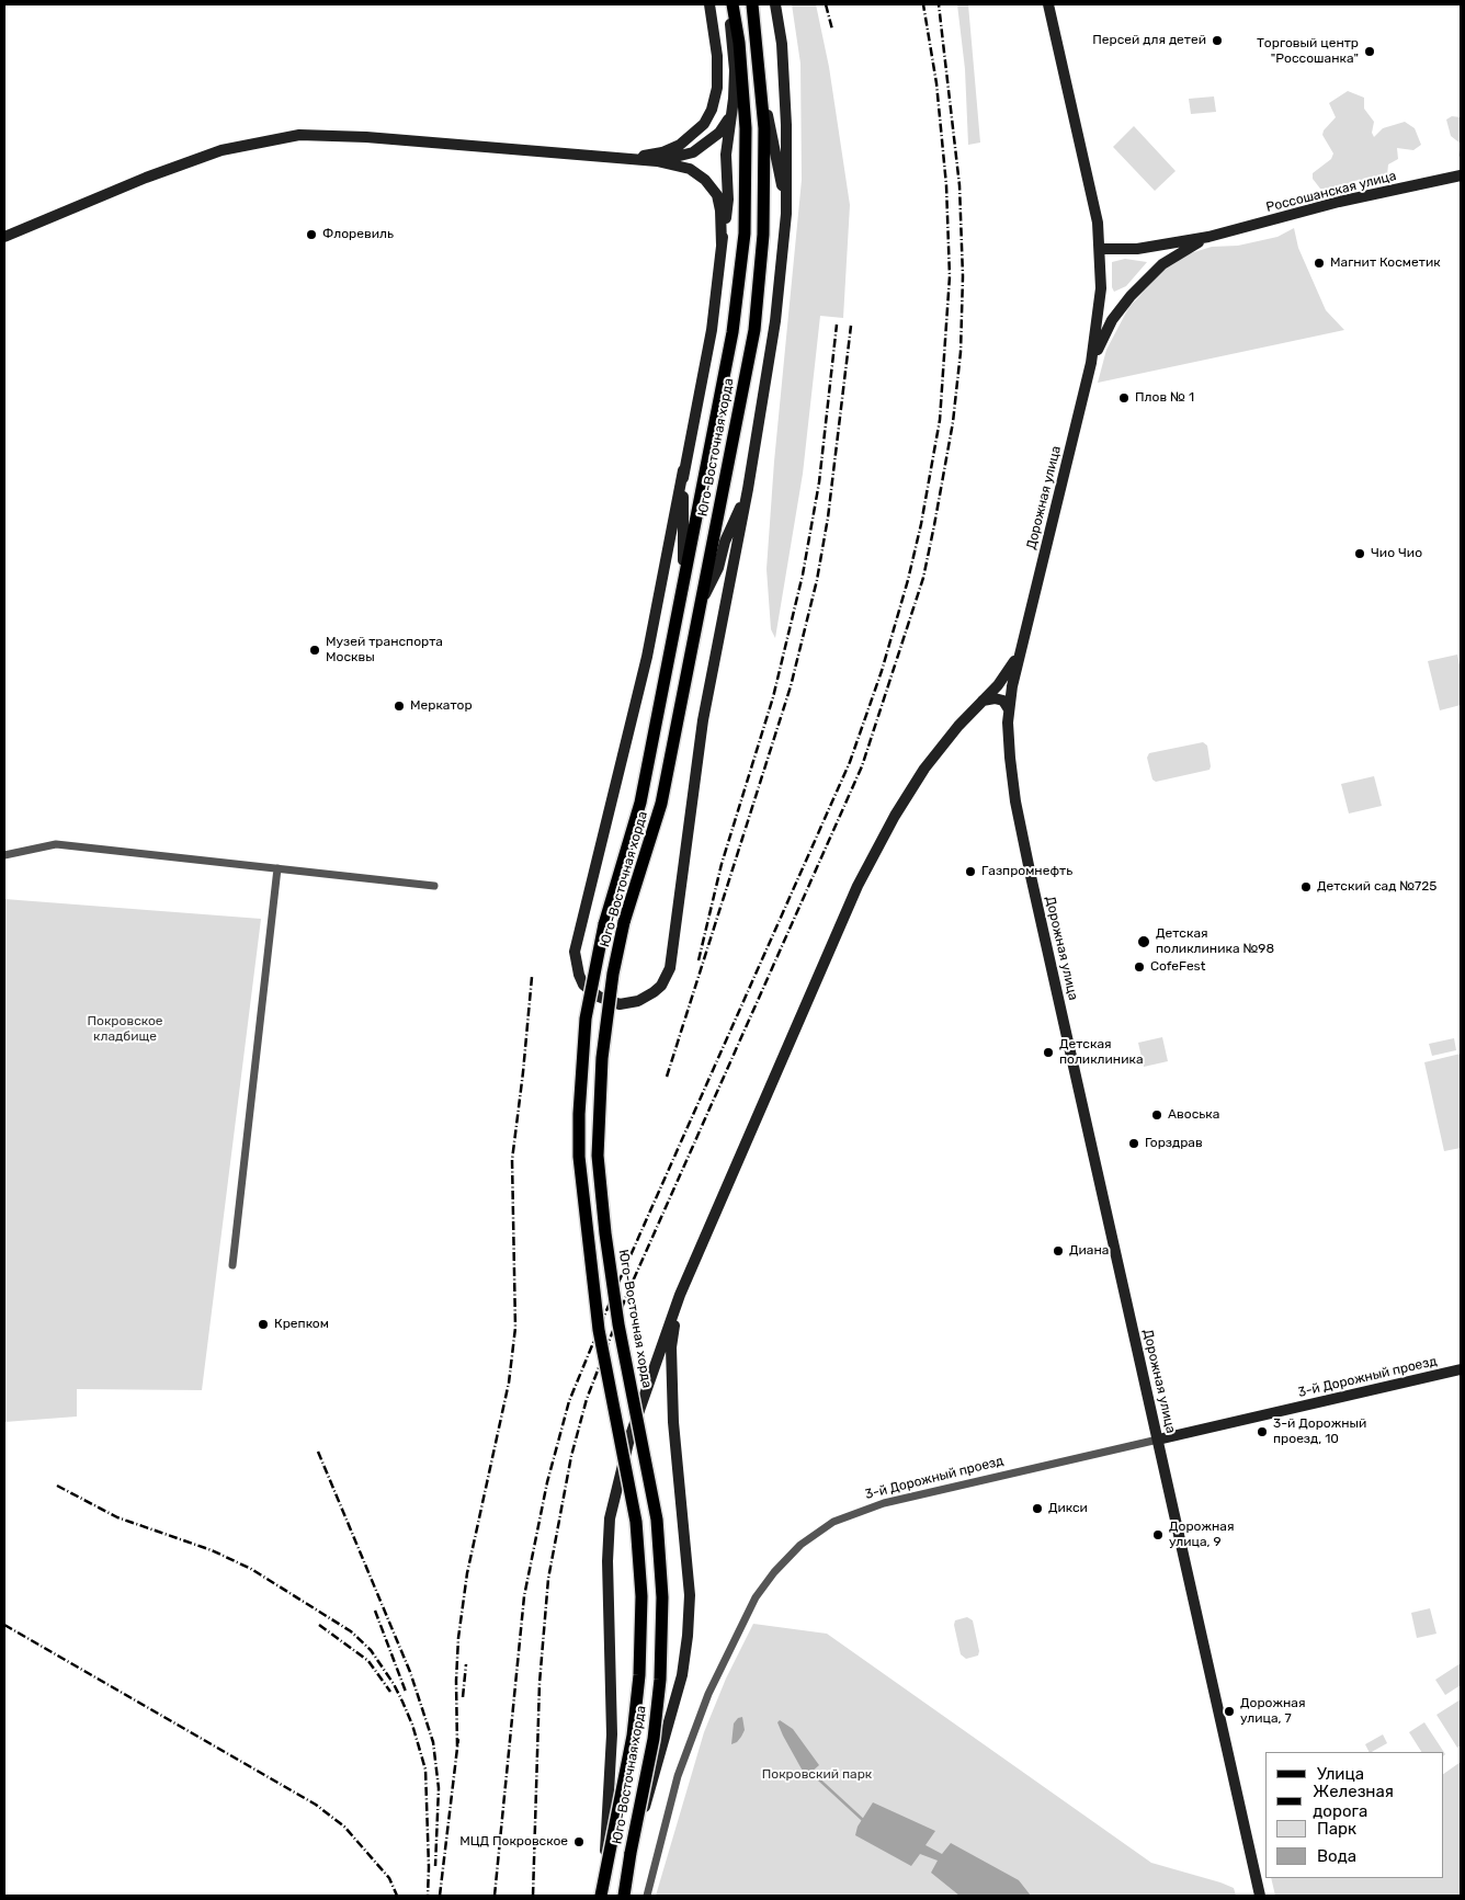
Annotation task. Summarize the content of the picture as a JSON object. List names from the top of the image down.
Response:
{
  "streets": {
    "main road": ["Юго-Восточная хорда"],
    "street": ["Россошанская улица", "Дорожная улица", "3-й Дорожный проезд"]
  },
  "crossings": [
    ["Россошанская улица", "Дорожная улица"],
    ["Дорожная улица", "3-й Дорожный проезд"]
  ],
  "parks": ["Покровское кладбище", "Покровский парк"],
  "places": [
    "Персей для детей",
    "Торговый центр \"Россошанка\"",
    "Флоревиль",
    "Магнит Косметик",
    "Плов № 1",
    "Чио Чио",
    "Музей транспорта Москвы",
    "Меркатор",
    "Газпромнефть",
    "Детский сад №725",
    "Детская поликлиника №98",
    "CofeFest",
    "Детская поликлиника",
    "Авоська",
    "Горздрав",
    "Диана",
    "Крепком",
    "3-й Дорожный проезд, 10",
    "Дикси",
    "Дорожная улица, 9",
    "Дорожная улица, 7",
    "МЦД Покровское"
  ],
  "legend": [
    "Улица",
    "Железная дорога",
    "Парк",
    "Вода"
  ]
}
